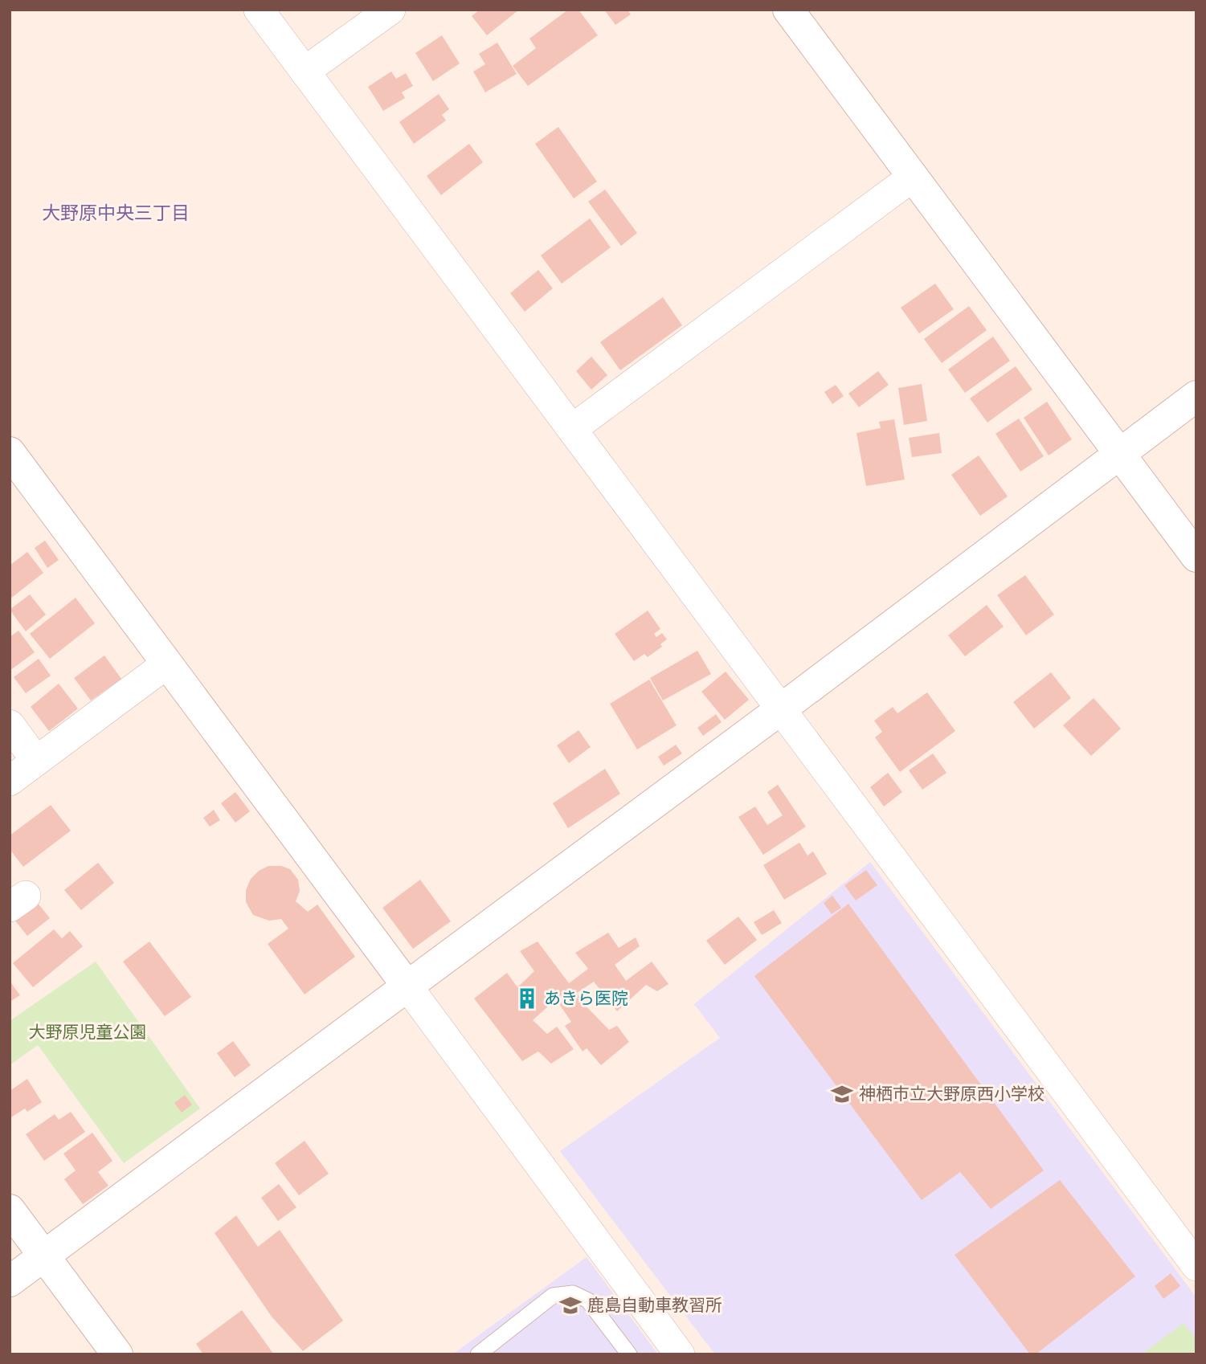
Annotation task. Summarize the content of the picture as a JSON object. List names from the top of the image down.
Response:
{
  "districts": ["大野原中央三丁目"],
  "parks": ["大野原児童公園"],
  "places": {
    "building": ["あきら医院"],
    "school or university": ["神栖市立大野原西小学校", "鹿島自動車教習所"]
  }
}
